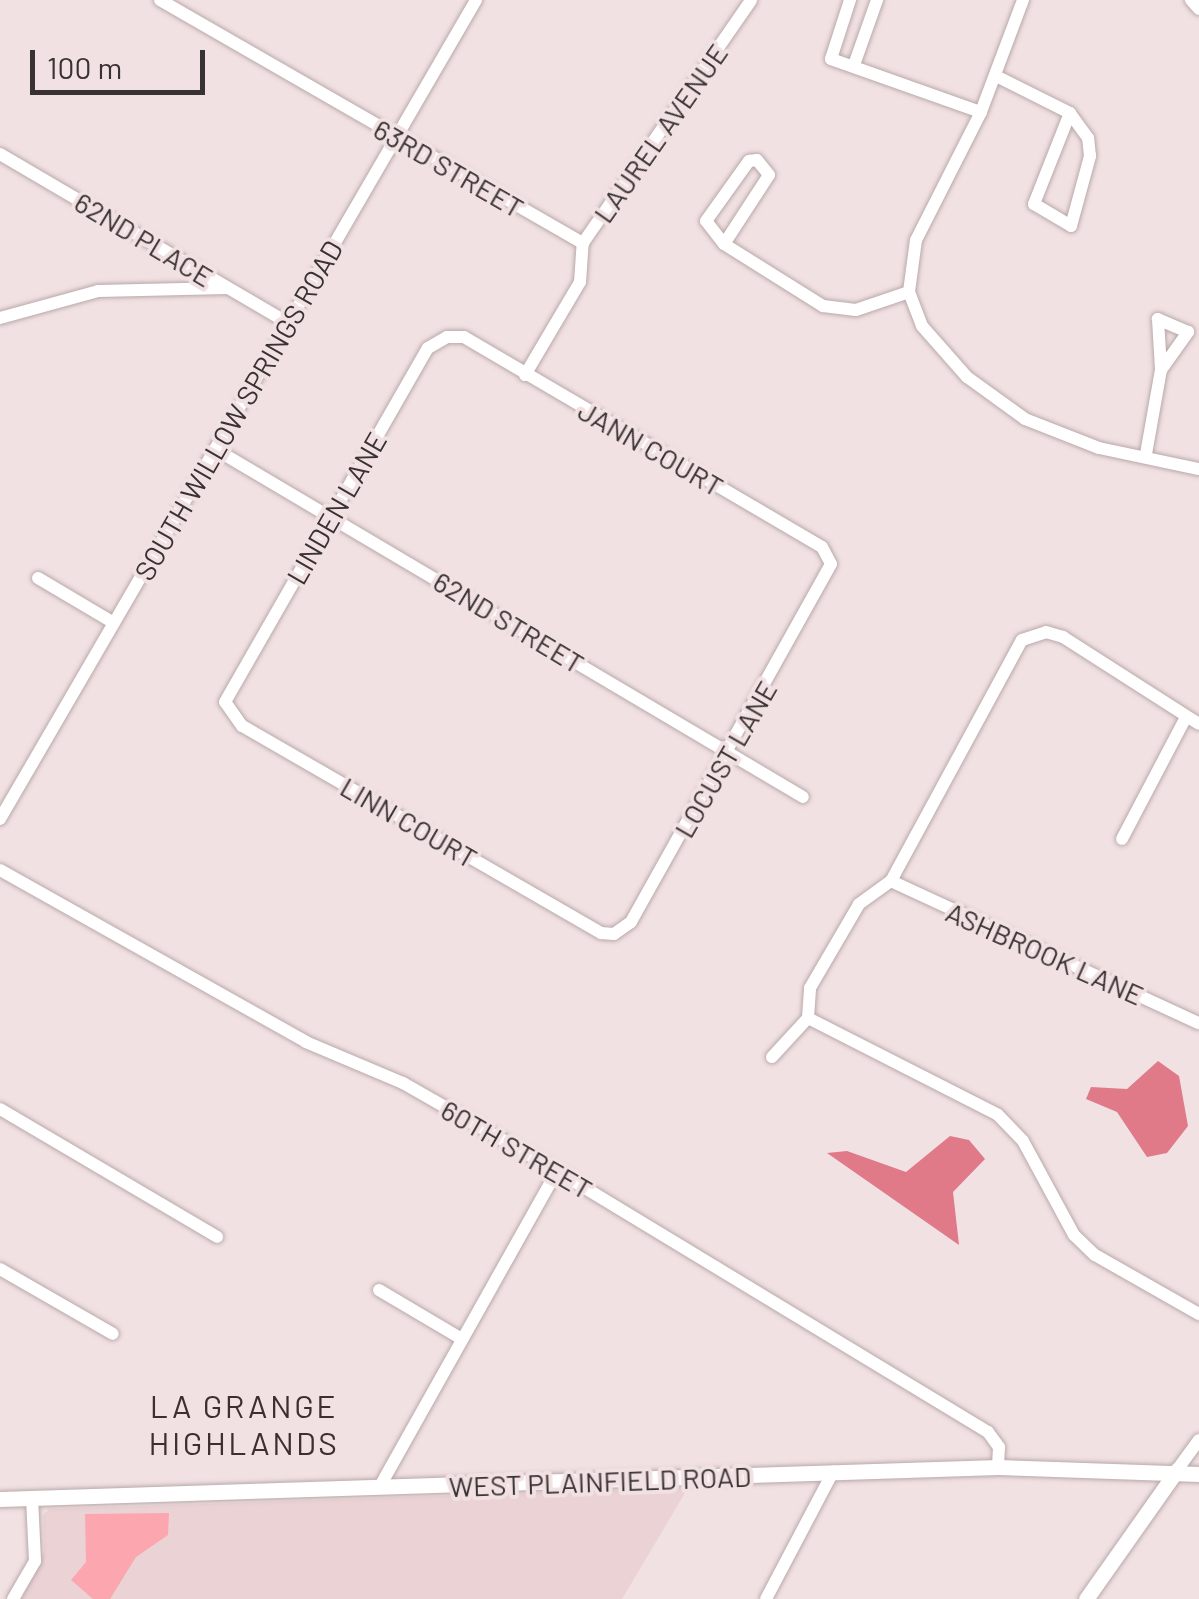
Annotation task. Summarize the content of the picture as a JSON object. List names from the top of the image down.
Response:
{
  "streets": {
    "main road": ["WEST PLAINFIELD ROAD"],
    "street": [
      "LAUREL AVENUE",
      "63RD STREET",
      "62ND PLACE",
      "SOUTH WILLOW SPRINGS ROAD",
      "JANN COURT",
      "LINDEN LANE",
      "62ND STREET",
      "LOCUST LANE",
      "LINN COURT",
      "ASHBROOK LANE",
      "60TH STREET"
    ]
  },
  "crossings": [
    ["LAUREL AVENUE", "63RD STREET"],
    ["LAUREL AVENUE", "JANN COURT"],
    ["63RD STREET", "SOUTH WILLOW SPRINGS ROAD"],
    ["62ND PLACE", "SOUTH WILLOW SPRINGS ROAD"],
    ["SOUTH WILLOW SPRINGS ROAD", "62ND STREET"],
    ["JANN COURT", "LINDEN LANE"],
    ["JANN COURT", "LOCUST LANE"],
    ["LINDEN LANE", "62ND STREET"],
    ["LINDEN LANE", "LINN COURT"],
    ["62ND STREET", "LOCUST LANE"],
    ["LOCUST LANE", "LINN COURT"],
    ["60TH STREET", "WEST PLAINFIELD ROAD"]
  ],
  "districts": ["LA GRANGE HIGHLANDS"],
  "scale_bar": "100 m"
}
